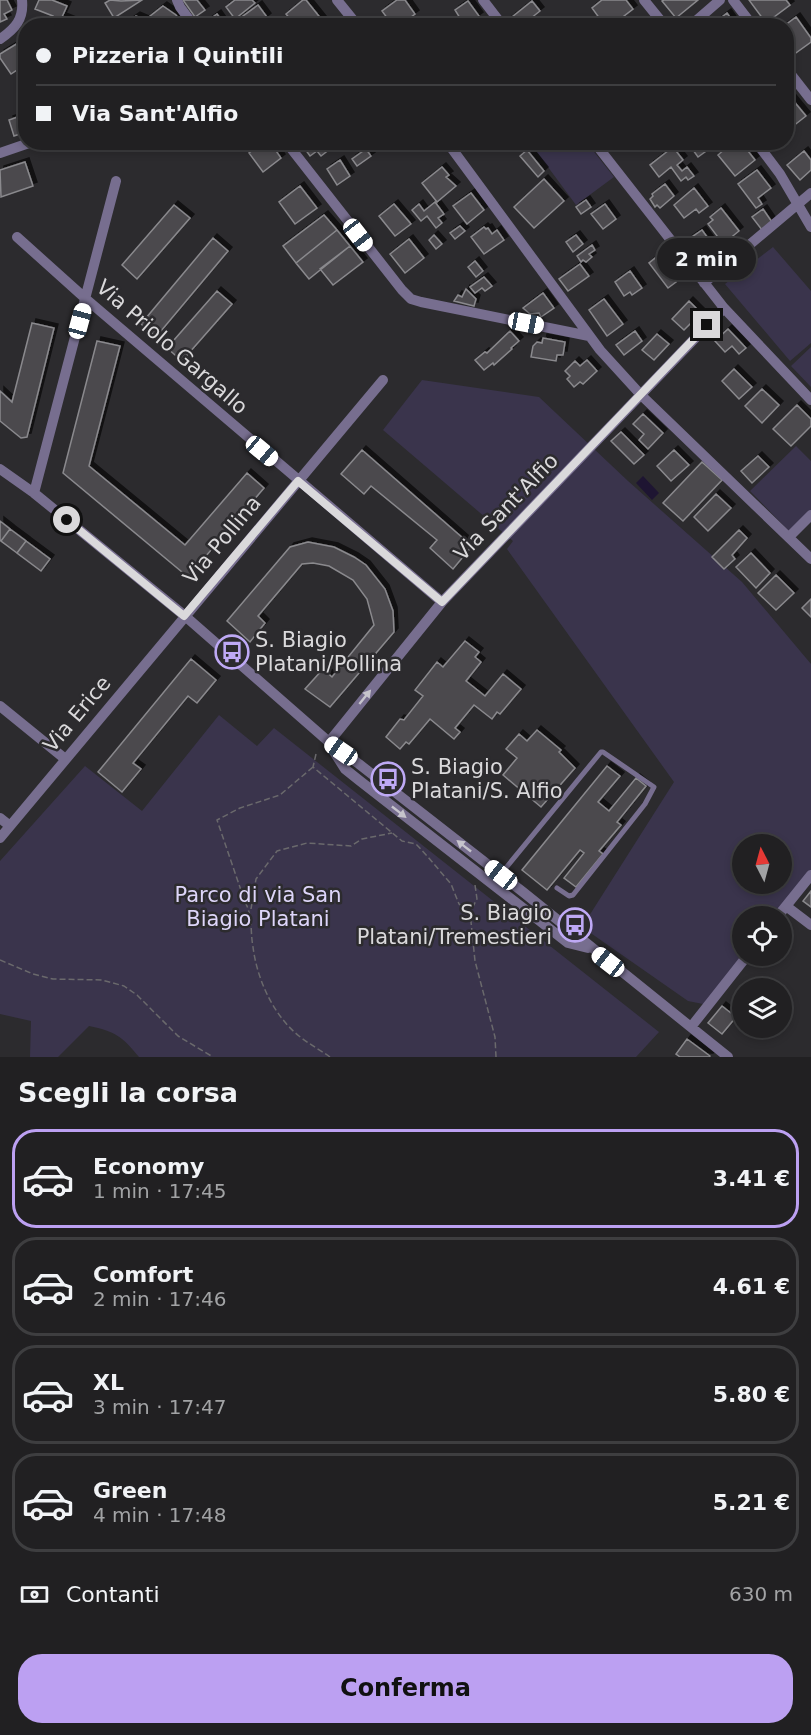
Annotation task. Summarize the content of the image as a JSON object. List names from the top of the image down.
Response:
{
  "streets": {
    "street": [
      "Via Priolo Gargallo",
      "Via Sant'Alfio",
      "Via Pollina",
      "Via Erice"
    ]
  },
  "crossings": [
    ["Via Priolo Gargallo", "Via Sant'Alfio"],
    ["Via Priolo Gargallo", "Via Pollina"],
    ["Via Pollina", "Via Erice"]
  ],
  "parks": ["Parco di via San Biagio Platani"],
  "places": {
    "bus stop": ["S. Biagio Platani/Pollina", "S. Biagio Platani/S. Alfio", "S. Biagio Platani/Tremestieri"]
  },
  "north": "top",
  "page": {
    "banner": ["Pizzeria I Quintili", "Via Sant'Alfio"],
    "bubble": "2 min",
    "heading": "Scegli la corsa",
    "list": [
      {
        "name": "Economy",
        "note": "1 min · 17:45",
        "value": "3.41 €"
      },
      {
        "name": "Comfort",
        "note": "2 min · 17:46",
        "value": "4.61 €"
      },
      {
        "name": "XL",
        "note": "3 min · 17:47",
        "value": "5.80 €"
      },
      {
        "name": "Green",
        "note": "4 min · 17:48",
        "value": "5.21 €"
      }
    ],
    "pay": ["Contanti", "630 m"],
    "buttons": "Conferma"
  }
}
